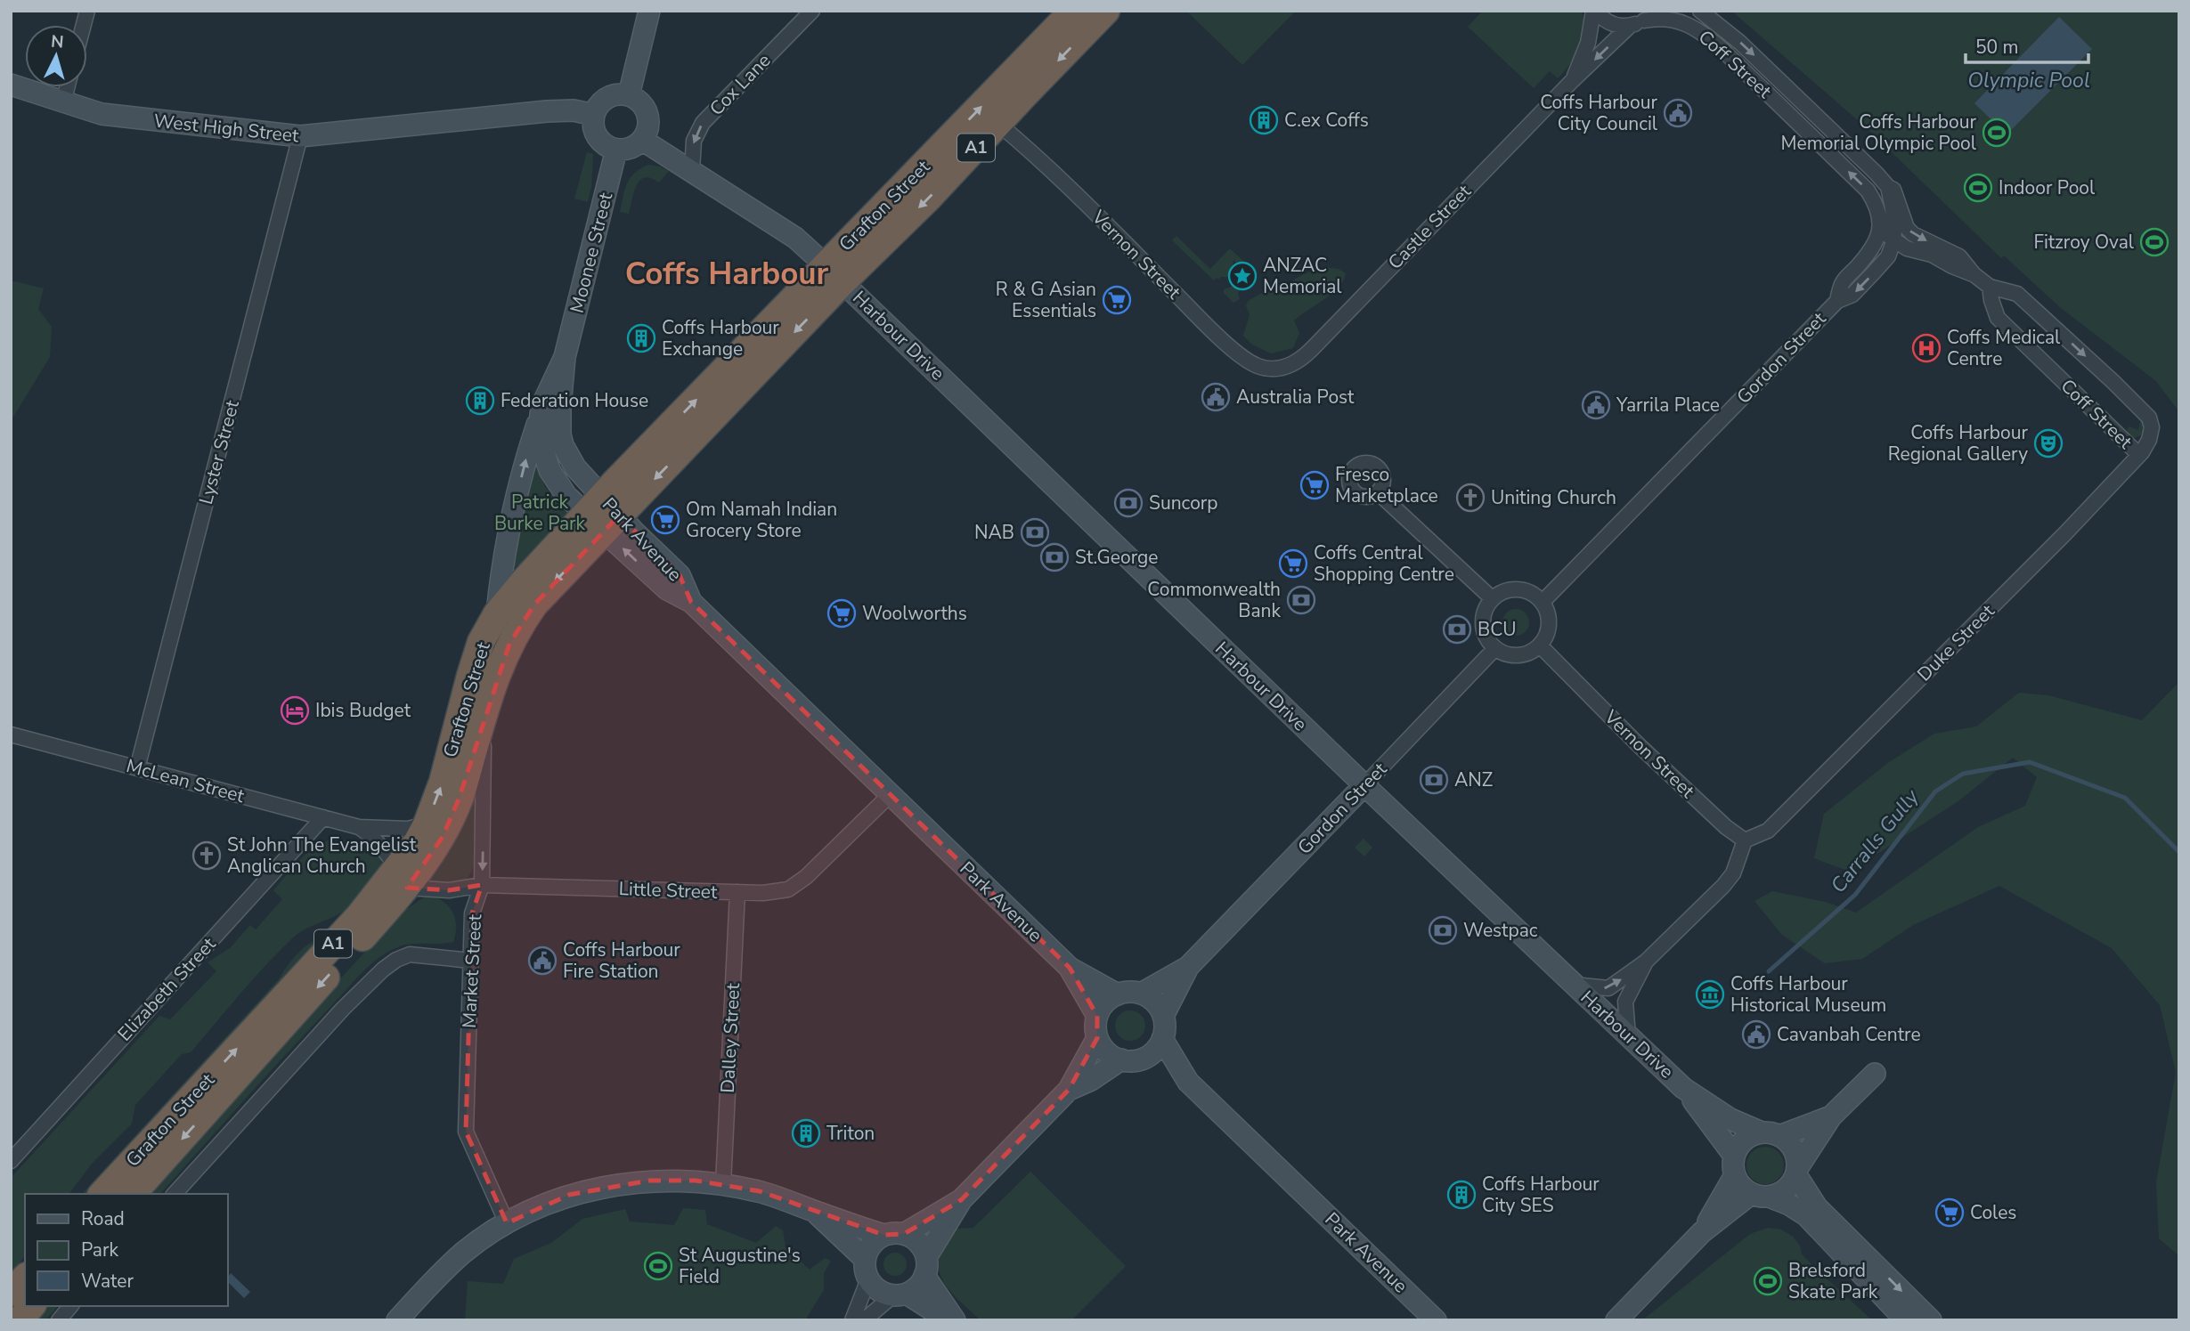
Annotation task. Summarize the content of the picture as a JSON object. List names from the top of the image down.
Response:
{
  "streets": {
    "highway": ["A1", "Grafton Street"],
    "street": [
      "Coff Street",
      "Cox Lane",
      "West High Street",
      "Castle Street",
      "Moonee Street",
      "Vernon Street",
      "Harbour Drive",
      "Gordon Street",
      "Lyster Street",
      "Park Avenue",
      "Duke Street",
      "McLean Street",
      "Little Street",
      "Market Street",
      "Elizabeth Street",
      "Dalley Street"
    ]
  },
  "crossings": [
    ["Coff Street", "Gordon Street"],
    ["Coff Street", "Duke Street"],
    ["West High Street", "Moonee Street"],
    ["West High Street", "Lyster Street"],
    ["Grafton Street", "Vernon Street"],
    ["Grafton Street", "Harbour Drive"],
    ["Grafton Street", "Park Avenue"],
    ["Grafton Street", "McLean Street"],
    ["Grafton Street", "Little Street"],
    ["Grafton Street", "Market Street"],
    ["Castle Street", "Vernon Street"],
    ["Moonee Street", "Park Avenue"],
    ["Vernon Street", "Gordon Street"],
    ["Vernon Street", "Duke Street"],
    ["Harbour Drive", "Gordon Street"],
    ["Gordon Street", "Park Avenue"],
    ["Lyster Street", "McLean Street"],
    ["Park Avenue", "Little Street"],
    ["McLean Street", "Little Street"],
    ["McLean Street", "Elizabeth Street"],
    ["Little Street", "Market Street"],
    ["Little Street", "Dalley Street"]
  ],
  "districts": ["Coffs Harbour"],
  "water": ["Olympic Pool", "Carralls Gully"],
  "parks": ["Patrick Burke Park"],
  "places": {
    "public building": [
      "Coffs Harbour City Council",
      "Australia Post",
      "Yarrila Place",
      "Coffs Harbour Fire Station",
      "Cavanbah Centre"
    ],
    "building": [
      "C.ex Coffs",
      "Coffs Harbour Exchange",
      "Federation House",
      "Triton",
      "Coffs Harbour City SES"
    ],
    "sports": [
      "Coffs Harbour Memorial Olympic Pool",
      "Indoor Pool",
      "Fitzroy Oval",
      "St Augustine's Field",
      "Brelsford Skate Park"
    ],
    "place": ["ANZAC Memorial"],
    "supermarket": [
      "R & G Asian Essentials",
      "Fresco Marketplace",
      "Om Namah Indian Grocery Store",
      "Coffs Central Shopping Centre",
      "Woolworths",
      "Coles"
    ],
    "hospital": ["Coffs Medical Centre"],
    "theatre": ["Coffs Harbour Regional Gallery"],
    "church": ["Uniting Church", "St John The Evangelist Anglican Church"],
    "bank": [
      "Suncorp",
      "NAB",
      "St.George",
      "Commonwealth Bank",
      "BCU",
      "ANZ",
      "Westpac"
    ],
    "hotel": ["Ibis Budget"],
    "museum": ["Coffs Harbour Historical Museum"]
  },
  "legend": ["Road", "Park", "Water"],
  "scale_bar": "50 m",
  "north": "top"
}
